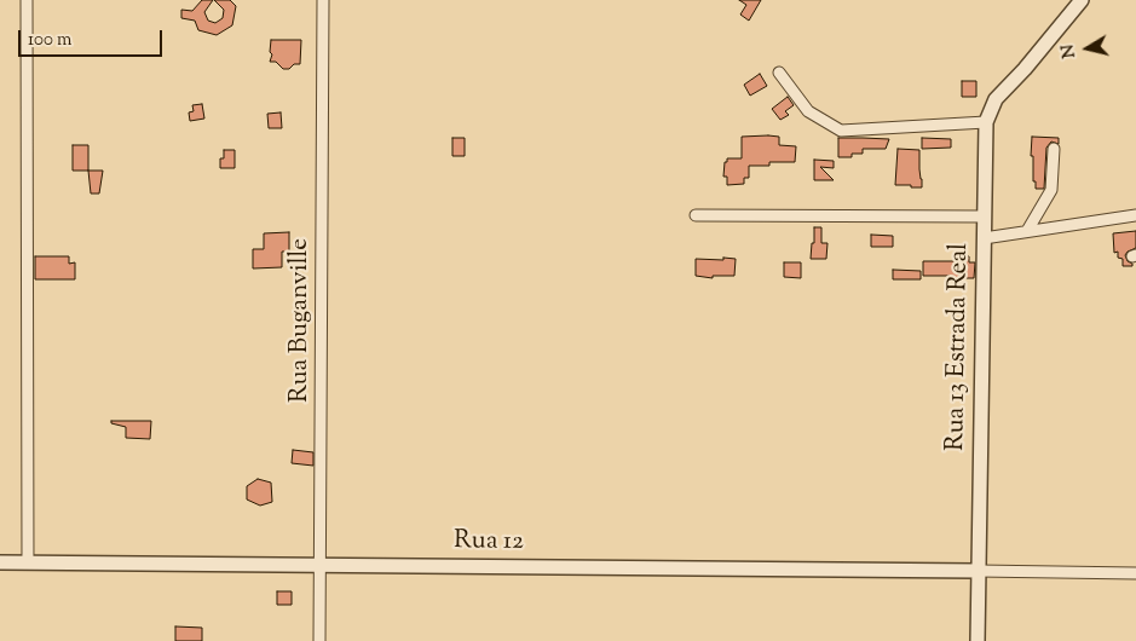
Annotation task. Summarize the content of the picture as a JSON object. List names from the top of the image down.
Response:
{
  "streets": {
    "street": ["Rua Buganville", "Rua 13 Estrada Real", "Rua 12"]
  },
  "crossings": [
    ["Rua Buganville", "Rua 12"],
    ["Rua 13 Estrada Real", "Rua 12"]
  ],
  "scale_bar": "100 m",
  "north": "left"
}
